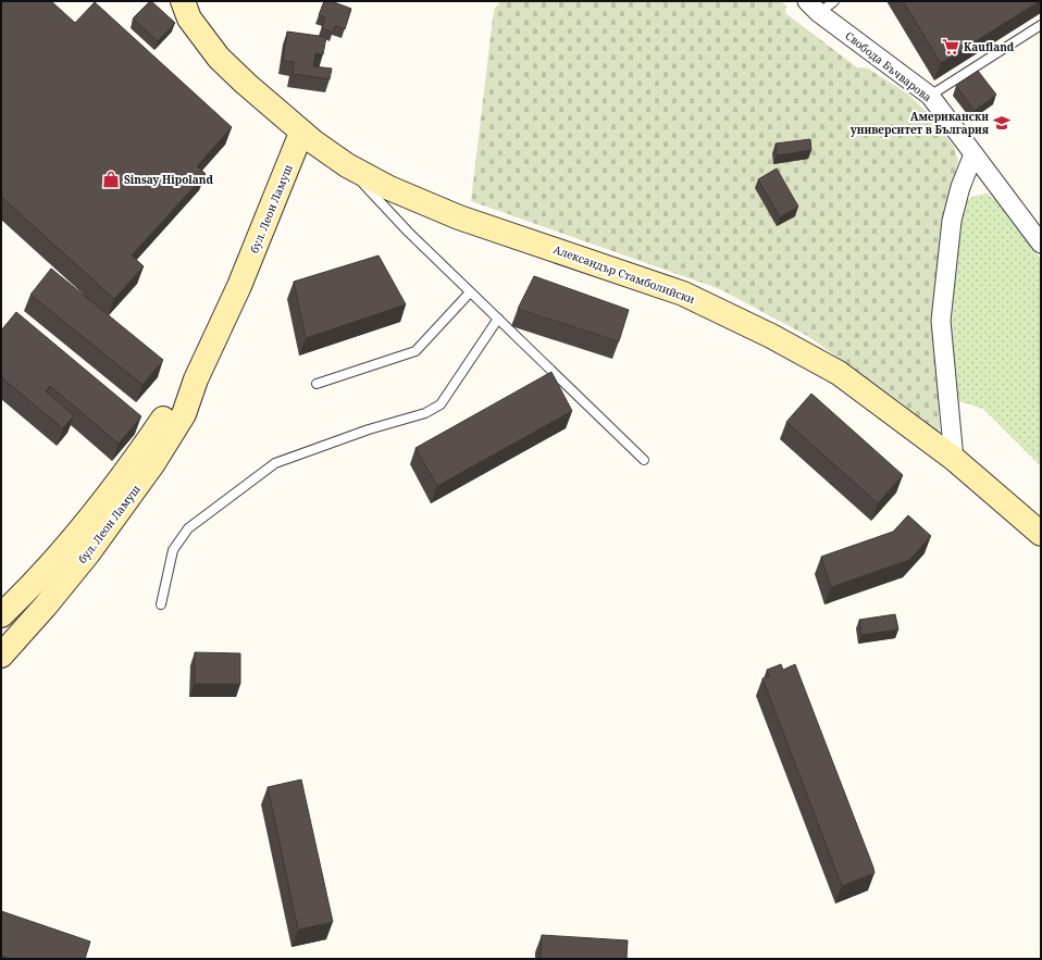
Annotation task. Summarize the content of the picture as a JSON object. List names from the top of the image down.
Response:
{
  "streets": {
    "street": ["Свобода Бъчварова", "бул. Леон Ламуш", "Александър Стамболийски"]
  },
  "crossings": [
    ["бул. Леон Ламуш", "Александър Стамболийски"]
  ],
  "places": {
    "supermarket": ["Kaufland"],
    "school or university": ["Американски университет в България"],
    "shop": ["Sinsay Hipoland"]
  }
}
